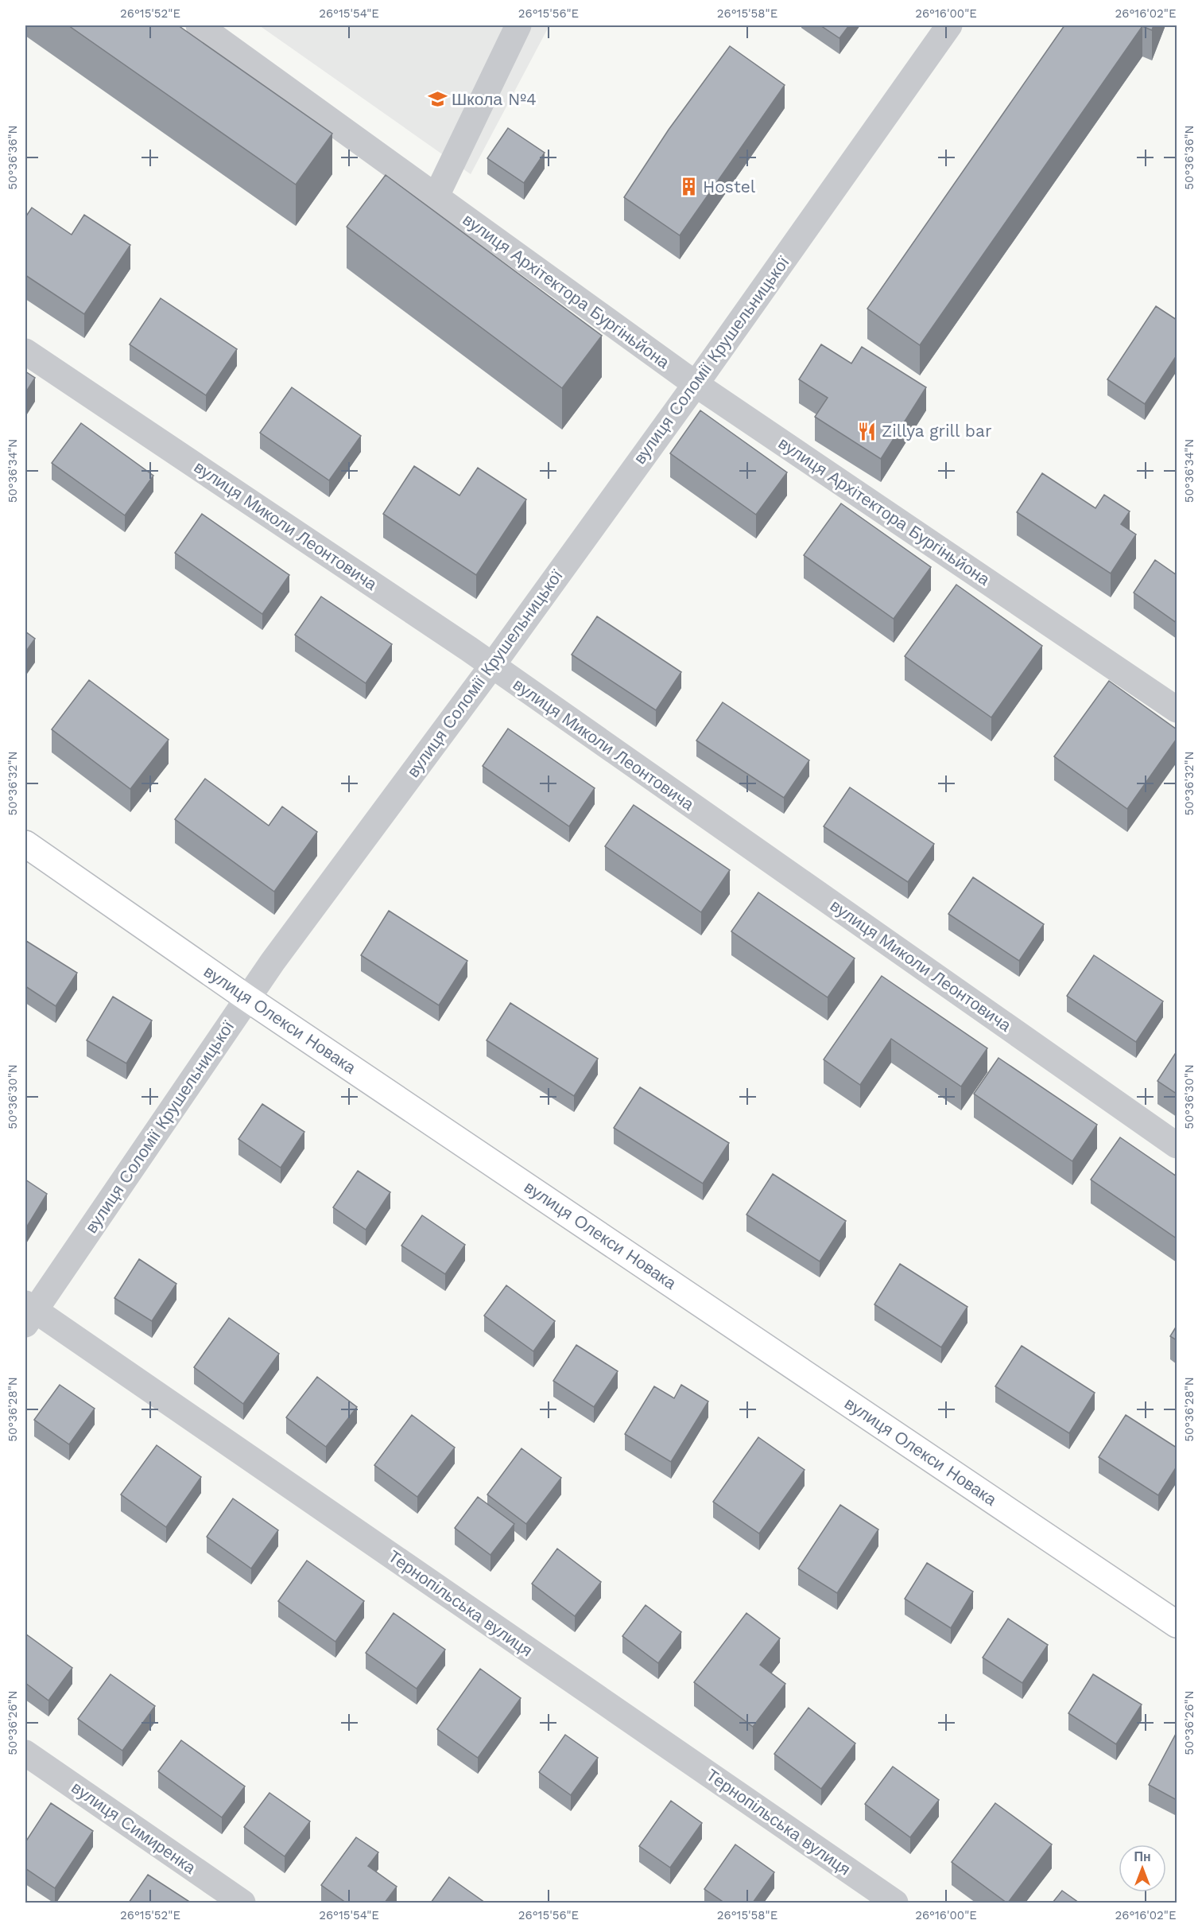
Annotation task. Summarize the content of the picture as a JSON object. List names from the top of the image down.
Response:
{
  "streets": {
    "main road": ["вулиця Олекси Новака"],
    "street": [
      "вулиця Архітектора Бургіньйона",
      "вулиця Соломії Крушельницької",
      "вулиця Миколи Леонтовича",
      "Тернопільська вулиця",
      "вулиця Симиренка"
    ]
  },
  "crossings": [
    ["вулиця Архітектора Бургіньйона", "вулиця Соломії Крушельницької"],
    ["вулиця Соломії Крушельницької", "вулиця Миколи Леонтовича"],
    ["вулиця Соломії Крушельницької", "вулиця Олекси Новака"],
    ["вулиця Соломії Крушельницької", "Тернопільська вулиця"]
  ],
  "places": {
    "school or university": ["Школа №4"],
    "building": ["Hostel"],
    "restaurant": ["Zillya grill bar"]
  },
  "north": "top",
  "coordinates": [
    "26°15'52\"E",
    "26°15'54\"E",
    "26°15'56\"E",
    "26°15'58\"E",
    "26°16'00\"E",
    "26°16'02\"E",
    "50°36'36\"N",
    "50°36'34\"N",
    "50°36'32\"N",
    "50°36'30\"N",
    "50°36'28\"N",
    "50°36'26\"N"
  ]
}
